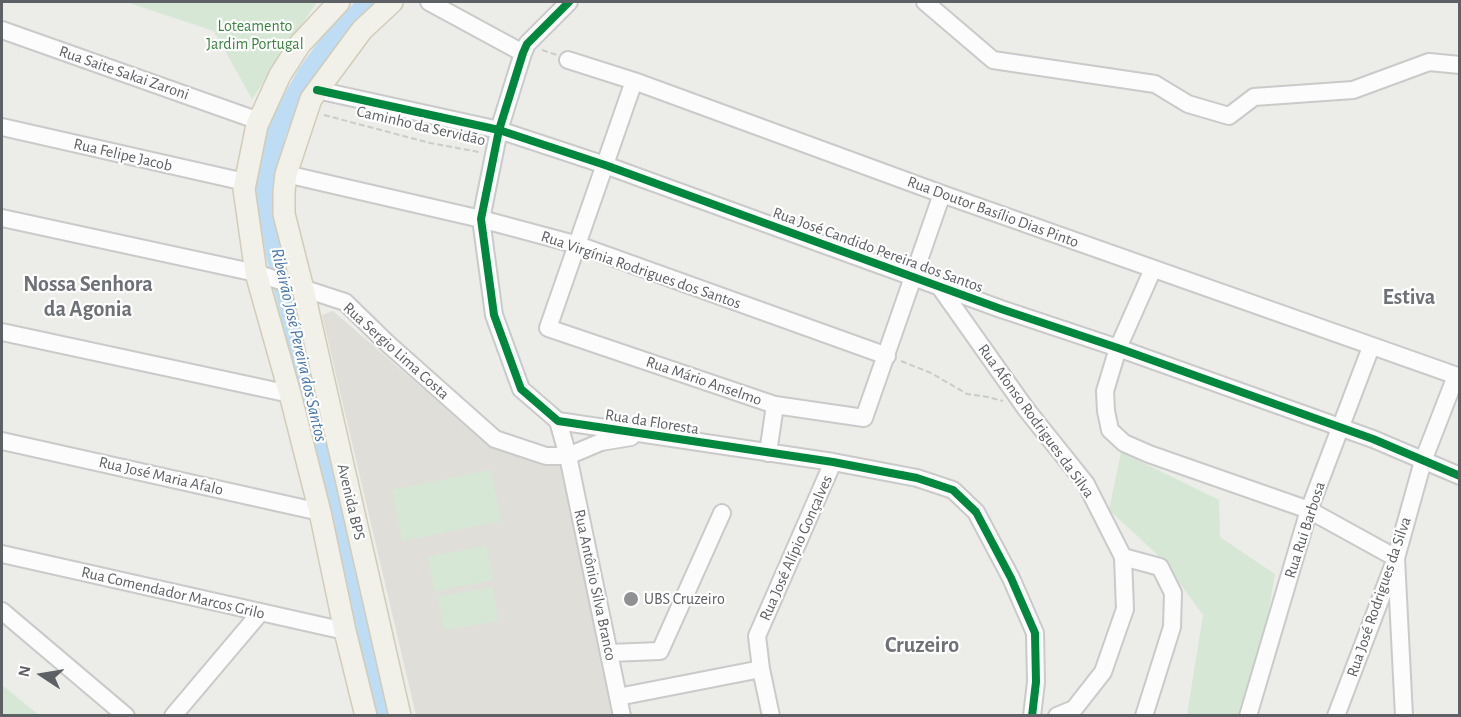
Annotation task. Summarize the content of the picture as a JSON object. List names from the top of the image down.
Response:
{
  "streets": {
    "main road": ["Avenida BPS"],
    "street": [
      "Rua Saite Sakai Zaroni",
      "Rua Felipe Jacob",
      "Rua Doutor Basílio Dias Pinto",
      "Rua José Candido Pereira dos Santos",
      "Rua Virgínia Rodrigues dos Santos",
      "Rua Sergio Lima Costa",
      "Rua Mário Anselmo",
      "Rua Afonso Rodrigues da Silva",
      "Rua da Floresta",
      "Rua José Maria Afalo",
      "Rua Rui Barbosa",
      "Rua José Alípio Gonçalves",
      "Rua Antônio Silva Branco",
      "Rua Comendador Marcos Grilo",
      "Rua José Rodrigues da Silva"
    ],
    "cycle path": ["Caminho da Servidão"]
  },
  "crossings": [
    ["Rua Saite Sakai Zaroni", "Avenida BPS"],
    ["Caminho da Servidão", "Avenida BPS"],
    ["Rua Felipe Jacob", "Avenida BPS"],
    ["Rua Doutor Basílio Dias Pinto", "Rua Rui Barbosa"],
    ["Rua Doutor Basílio Dias Pinto", "Rua José Rodrigues da Silva"],
    ["Rua José Candido Pereira dos Santos", "Rua Afonso Rodrigues da Silva"],
    ["Rua José Candido Pereira dos Santos", "Avenida BPS"],
    ["Rua José Candido Pereira dos Santos", "Rua Rui Barbosa"],
    ["Rua José Candido Pereira dos Santos", "Rua José Rodrigues da Silva"],
    ["Rua Virgínia Rodrigues dos Santos", "Rua Mário Anselmo"],
    ["Rua Virgínia Rodrigues dos Santos", "Avenida BPS"],
    ["Rua Sergio Lima Costa", "Avenida BPS"],
    ["Rua Sergio Lima Costa", "Rua Antônio Silva Branco"],
    ["Rua da Floresta", "Rua José Alípio Gonçalves"],
    ["Rua José Maria Afalo", "Avenida BPS"],
    ["Avenida BPS", "Rua Comendador Marcos Grilo"]
  ],
  "districts": ["Nossa Senhora da Agonia", "Estiva", "Cruzeiro"],
  "water": ["Ribeirão José Pereira dos Santos"],
  "parks": ["Loteamento Jardim Portugal"],
  "places": ["UBS Cruzeiro"],
  "north": "left"
}
